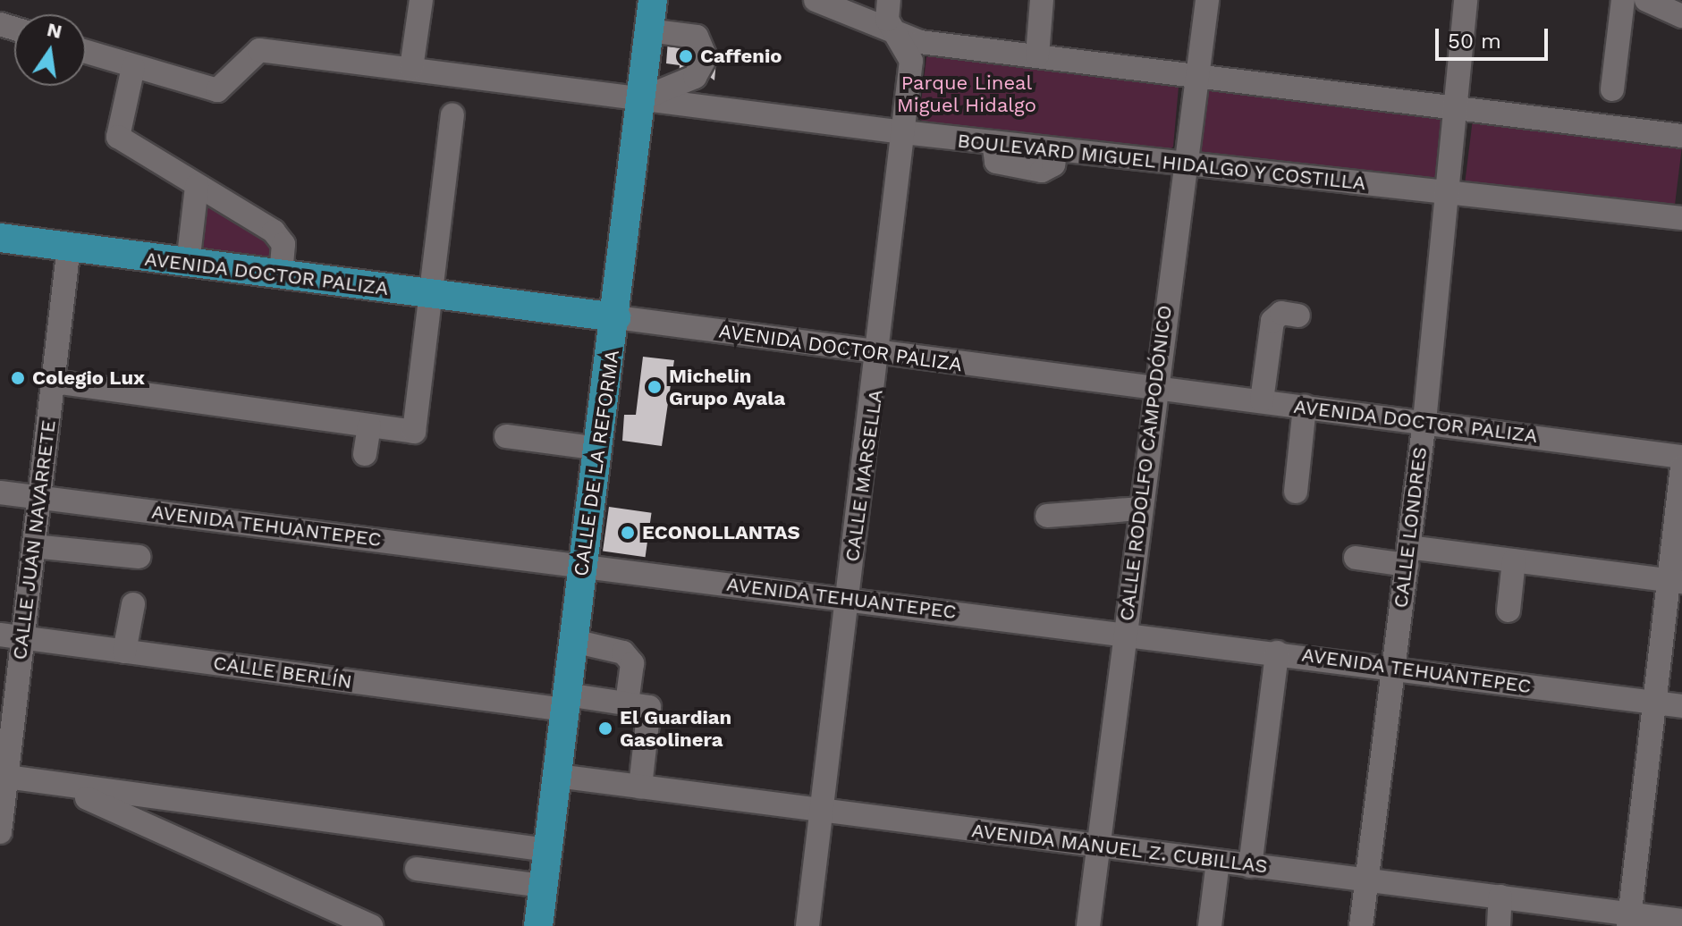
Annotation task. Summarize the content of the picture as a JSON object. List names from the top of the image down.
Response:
{
  "streets": {
    "main road": ["AVENIDA DOCTOR PALIZA", "CALLE DE LA REFORMA"],
    "street": [
      "BOULEVARD MIGUEL HIDALGO Y COSTILLA",
      "CALLE RODOLFO CAMPODÓNICO",
      "CALLE MARSELLA",
      "AVENIDA TEHUANTEPEC",
      "CALLE LONDRES",
      "CALLE JUAN NAVARRETE",
      "CALLE BERLÍN",
      "AVENIDA MANUEL Z. CUBILLAS"
    ]
  },
  "crossings": [
    ["BOULEVARD MIGUEL HIDALGO Y COSTILLA", "CALLE DE LA REFORMA"],
    ["BOULEVARD MIGUEL HIDALGO Y COSTILLA", "CALLE RODOLFO CAMPODÓNICO"],
    ["BOULEVARD MIGUEL HIDALGO Y COSTILLA", "CALLE MARSELLA"],
    ["BOULEVARD MIGUEL HIDALGO Y COSTILLA", "CALLE LONDRES"],
    ["AVENIDA DOCTOR PALIZA", "CALLE DE LA REFORMA"],
    ["AVENIDA DOCTOR PALIZA", "CALLE RODOLFO CAMPODÓNICO"],
    ["AVENIDA DOCTOR PALIZA", "CALLE MARSELLA"],
    ["AVENIDA DOCTOR PALIZA", "CALLE LONDRES"],
    ["AVENIDA DOCTOR PALIZA", "CALLE JUAN NAVARRETE"],
    ["CALLE DE LA REFORMA", "AVENIDA TEHUANTEPEC"],
    ["CALLE DE LA REFORMA", "CALLE BERLÍN"],
    ["CALLE DE LA REFORMA", "AVENIDA MANUEL Z. CUBILLAS"],
    ["CALLE RODOLFO CAMPODÓNICO", "AVENIDA TEHUANTEPEC"],
    ["CALLE RODOLFO CAMPODÓNICO", "AVENIDA MANUEL Z. CUBILLAS"],
    ["CALLE MARSELLA", "AVENIDA TEHUANTEPEC"],
    ["CALLE MARSELLA", "AVENIDA MANUEL Z. CUBILLAS"],
    ["AVENIDA TEHUANTEPEC", "CALLE LONDRES"],
    ["AVENIDA TEHUANTEPEC", "CALLE JUAN NAVARRETE"],
    ["CALLE LONDRES", "AVENIDA MANUEL Z. CUBILLAS"],
    ["CALLE JUAN NAVARRETE", "CALLE BERLÍN"]
  ],
  "parks": ["Parque Lineal Miguel Hidalgo"],
  "places": [
    "Caffenio",
    "Colegio Lux",
    "Michelin Grupo Ayala",
    "ECONOLLANTAS",
    "El Guardian Gasolinera"
  ],
  "scale_bar": "50 m",
  "north": "top"
}
